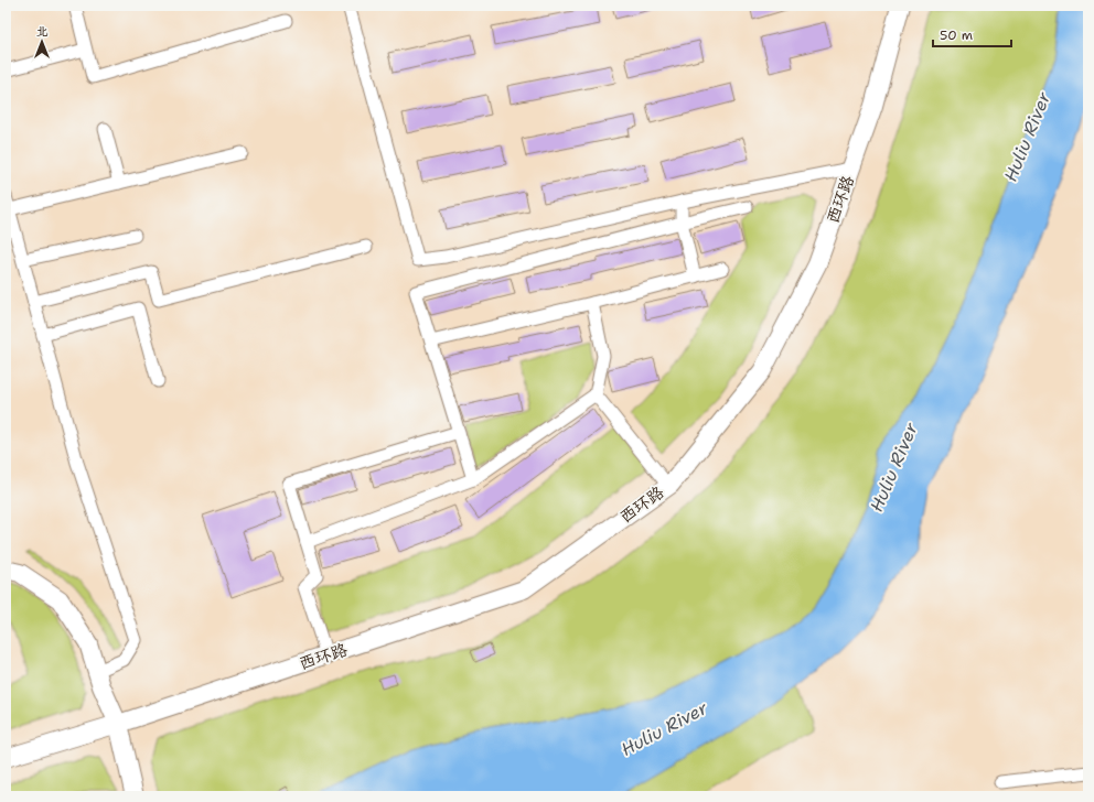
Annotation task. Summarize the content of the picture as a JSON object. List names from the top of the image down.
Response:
{
  "streets": {
    "main road": ["西环路"]
  },
  "water": ["Huliu River"],
  "scale_bar": "50 m",
  "north": "top"
}
